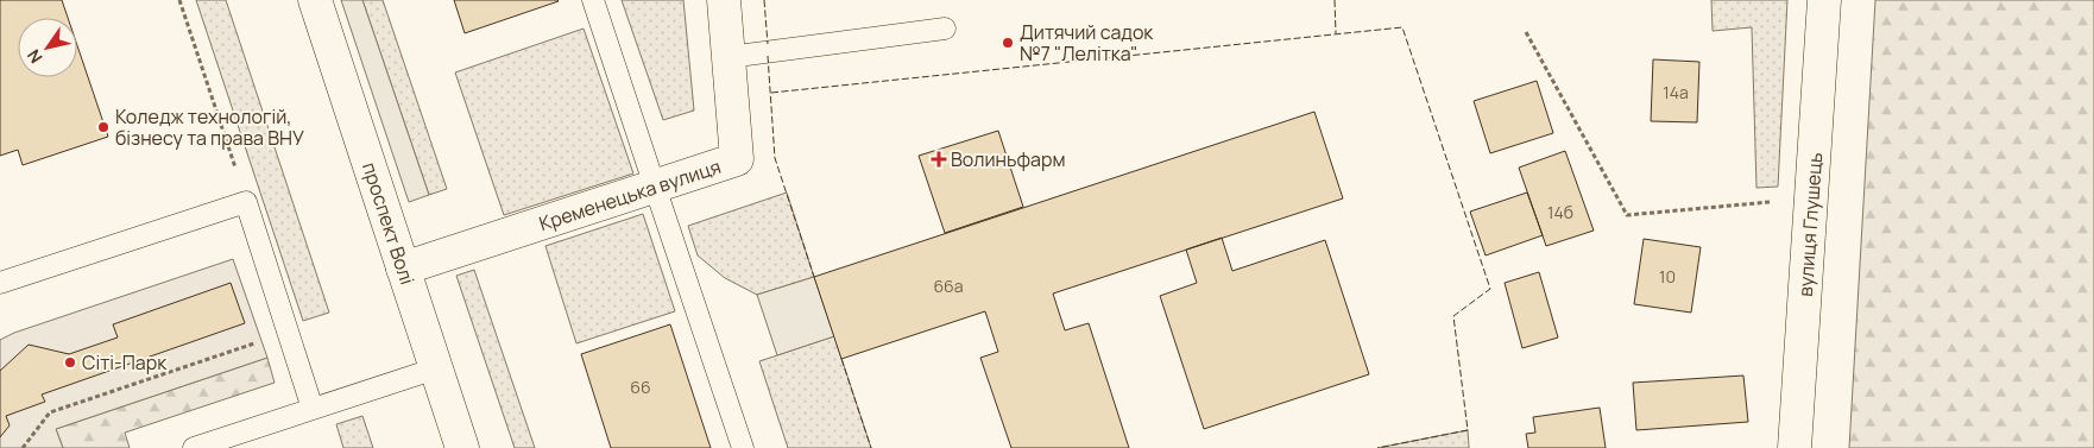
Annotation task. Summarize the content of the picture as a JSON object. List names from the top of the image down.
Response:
{
  "streets": {
    "street": ["Кременецька вулиця", "проспект Волі", "вулиця Глушець"]
  },
  "crossings": [
    ["Кременецька вулиця", "проспект Волі"]
  ],
  "places": {
    "other": ["Дитячий садок №7 \"Лелітка\"", "Коледж технологій, бізнесу та права ВНУ", "Сіті-Парк"],
    "health": ["Волиньфарм"]
  },
  "house_numbers": [
    "14а",
    "14б",
    "10",
    "66а",
    "66"
  ],
  "north": "bottom left"
}
